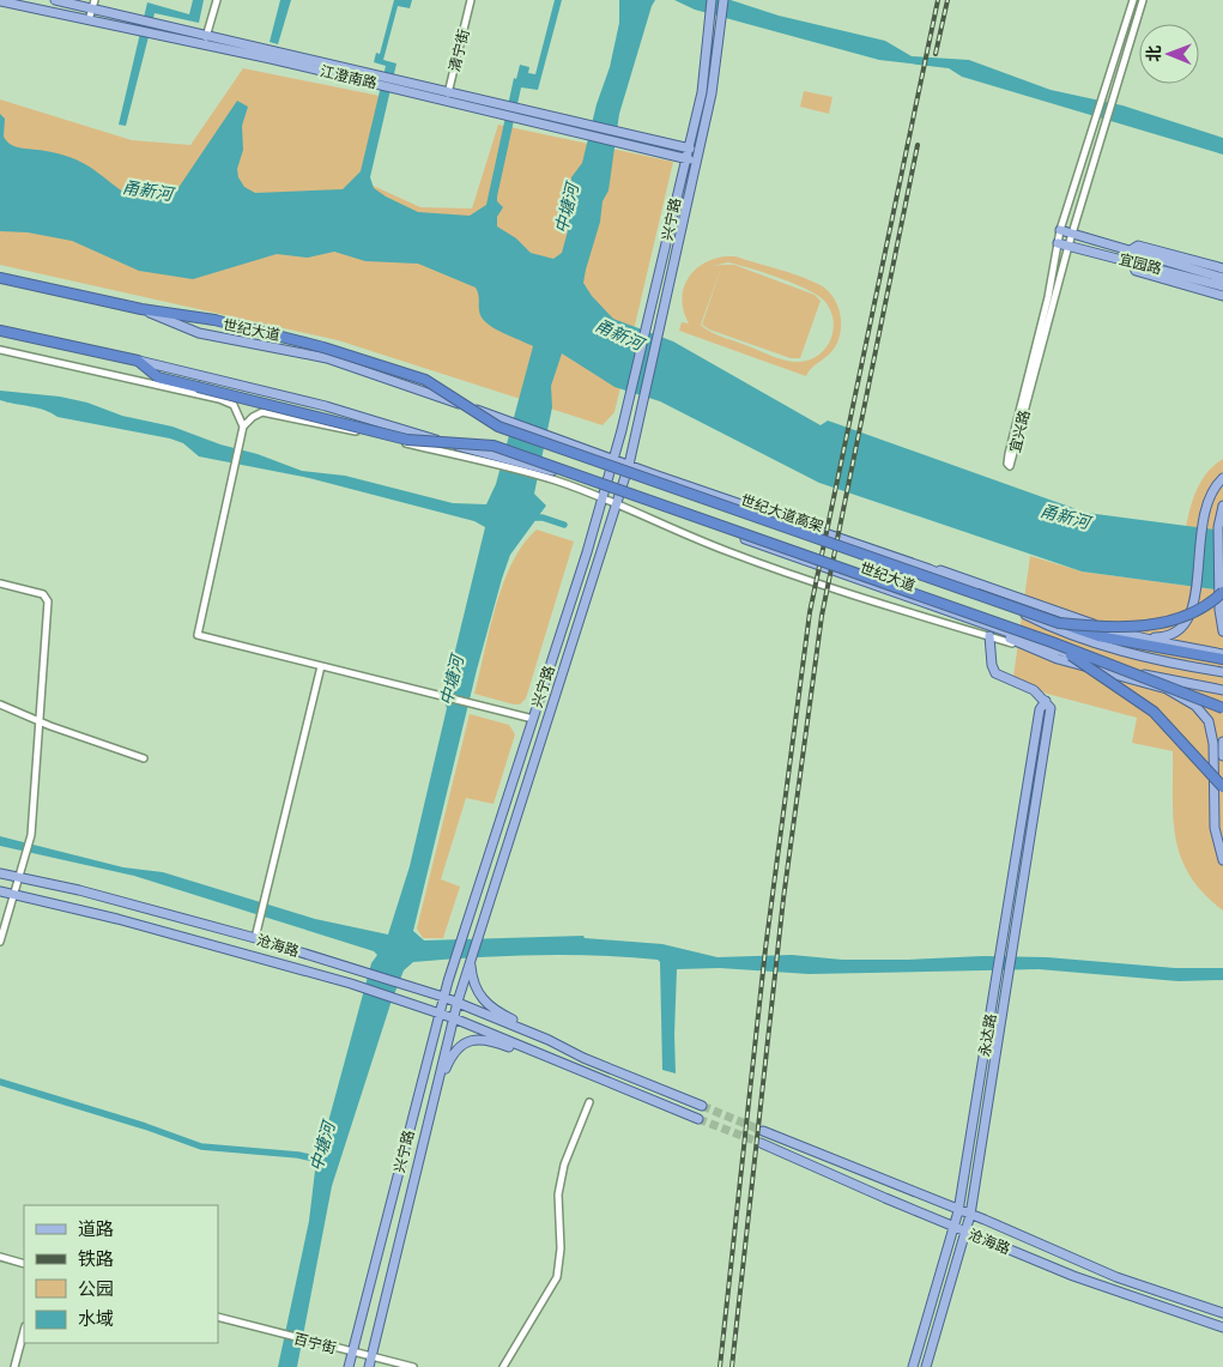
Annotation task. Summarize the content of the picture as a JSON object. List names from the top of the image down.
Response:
{
  "streets": {
    "highway": ["世纪大道", "世纪大道高架"],
    "main road": [
      "江澄南路",
      "兴宁路",
      "宜园路",
      "沧海路",
      "永达路"
    ],
    "street": ["清宁街", "宜兴路", "百宁街"]
  },
  "crossings": [
    ["清宁街", "江澄南路"],
    ["江澄南路", "兴宁路"],
    ["兴宁路", "世纪大道"],
    ["兴宁路", "沧海路"],
    ["兴宁路", "百宁街"],
    ["宜园路", "宜兴路"],
    ["世纪大道", "世纪大道高架"],
    ["沧海路", "永达路"]
  ],
  "water": ["甬新河", "中塘河"],
  "legend": [
    "道路",
    "铁路",
    "公园",
    "水域"
  ],
  "north": "left"
}
